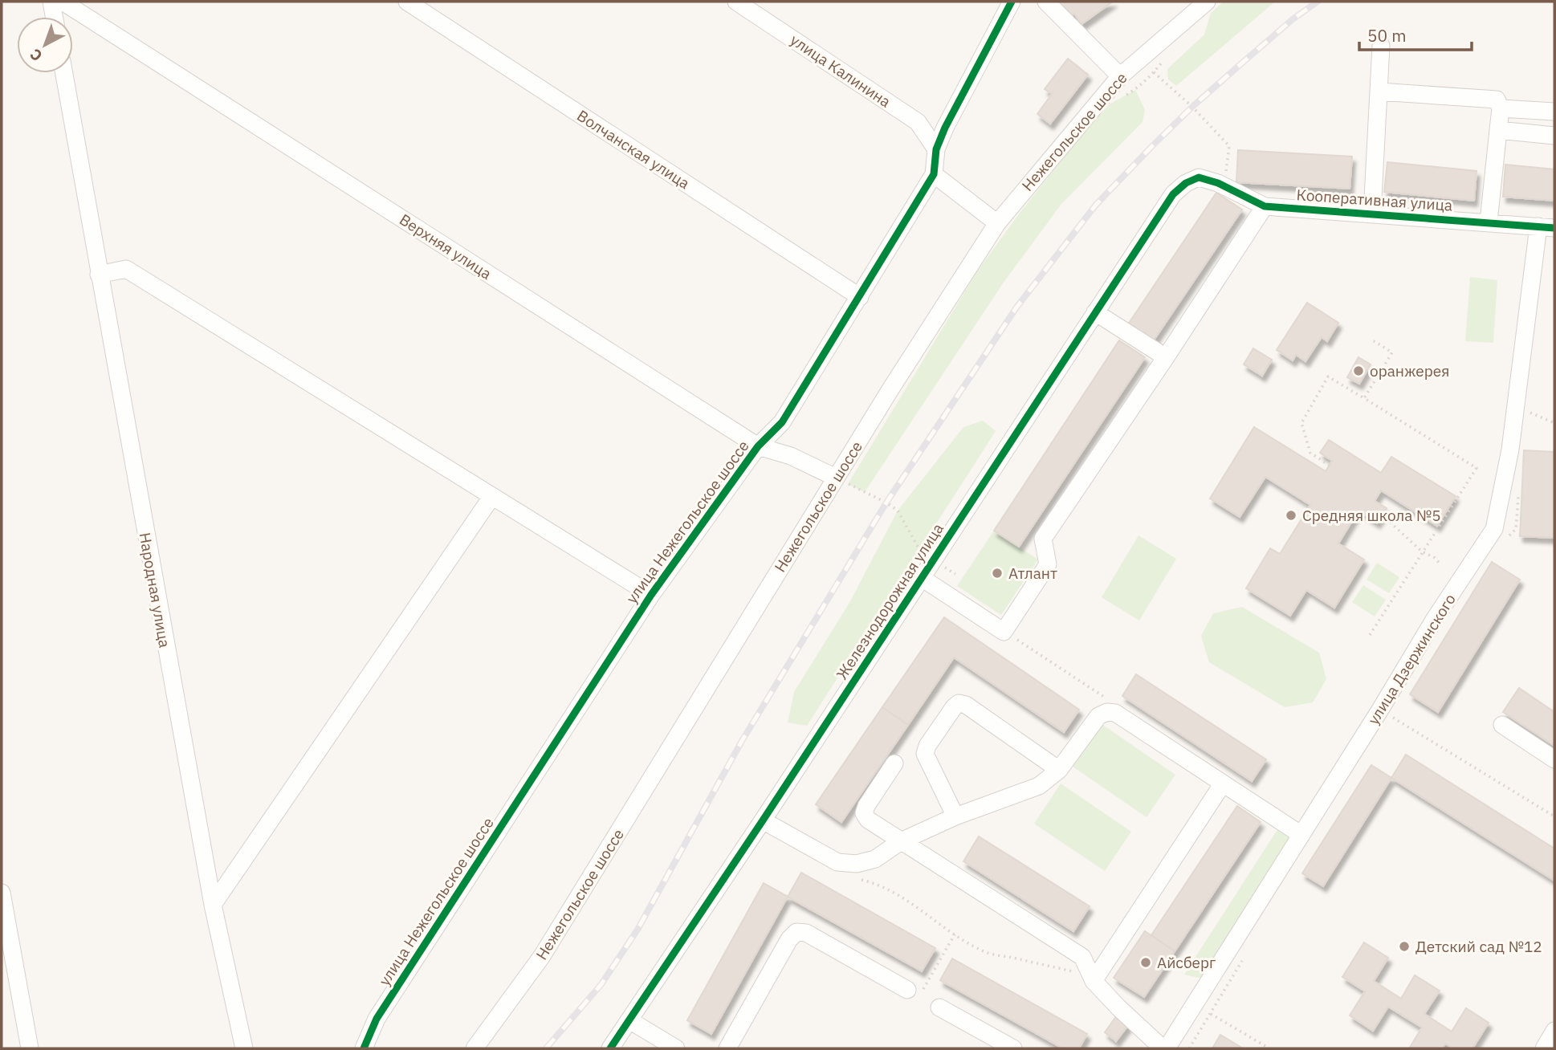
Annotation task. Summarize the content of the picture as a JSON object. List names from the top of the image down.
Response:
{
  "streets": {
    "street": [
      "улица Калинина",
      "Нежегольское шоссе",
      "Волчанская улица",
      "Кооперативная улица",
      "Верхняя улица",
      "улица Нежегольское шоссе",
      "Народная улица",
      "Железнодорожная улица",
      "улица Дзержинского"
    ]
  },
  "crossings": [
    ["улица Калинина", "улица Нежегольское шоссе"],
    ["Нежегольское шоссе", "Верхняя улица"],
    ["Волчанская улица", "улица Нежегольское шоссе"],
    ["Кооперативная улица", "Железнодорожная улица"],
    ["Кооперативная улица", "улица Дзержинского"],
    ["Верхняя улица", "улица Нежегольское шоссе"]
  ],
  "places": [
    "оранжерея",
    "Средняя школа №5",
    "Атлант",
    "Детский сад №12",
    "Айсберг"
  ],
  "scale_bar": "50 m",
  "north": "bottom left"
}
